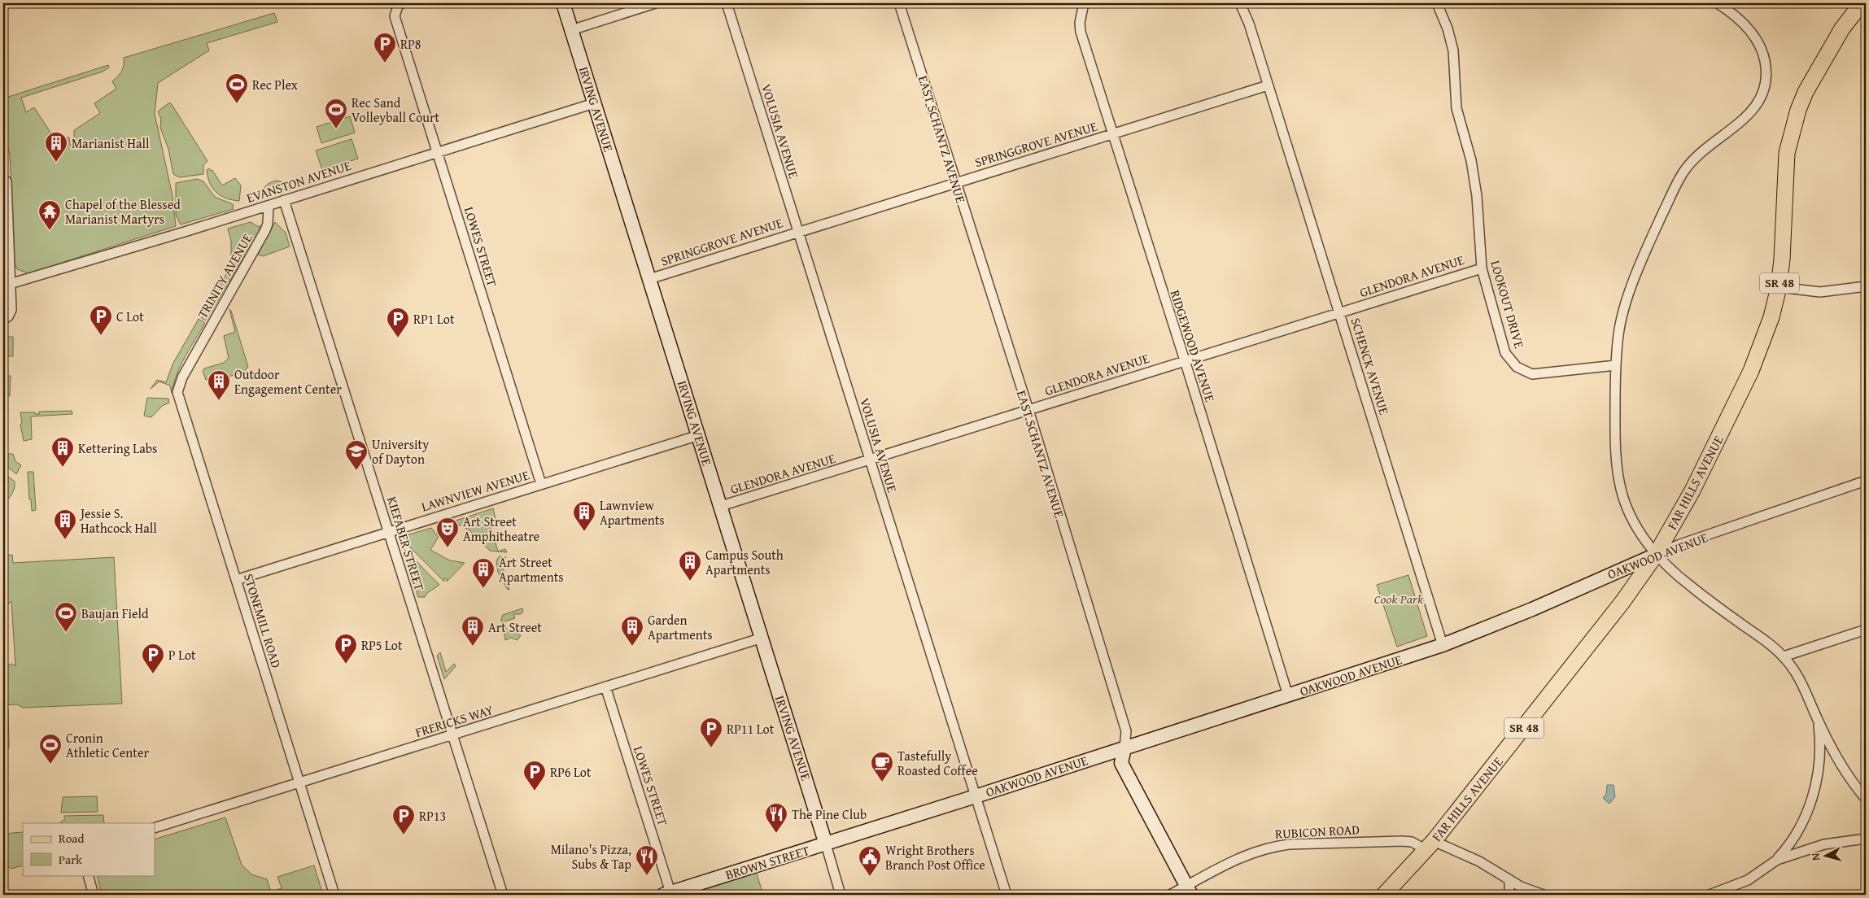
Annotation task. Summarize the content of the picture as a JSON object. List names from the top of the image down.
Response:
{
  "streets": {
    "main road": ["SR 48", "FAR HILLS AVENUE"],
    "street": [
      "IRVING AVENUE",
      "VOLUSIA AVENUE",
      "EAST SCHANTZ AVENUE",
      "SPRINGGROVE AVENUE",
      "EVANSTON AVENUE",
      "LOWES STREET",
      "TRINITY AVENUE",
      "GLENDORA AVENUE",
      "LOOKOUT DRIVE",
      "RIDGEWOOD AVENUE",
      "SCHENCK AVENUE",
      "LAWNVIEW AVENUE",
      "KIEFABER STREET",
      "OAKWOOD AVENUE",
      "STONEMILL ROAD",
      "FRERICKS WAY",
      "RUBICON ROAD",
      "BROWN STREET"
    ]
  },
  "crossings": [
    ["IRVING AVENUE", "SPRINGGROVE AVENUE"],
    ["IRVING AVENUE", "EVANSTON AVENUE"],
    ["IRVING AVENUE", "GLENDORA AVENUE"],
    ["IRVING AVENUE", "LAWNVIEW AVENUE"],
    ["IRVING AVENUE", "OAKWOOD AVENUE"],
    ["IRVING AVENUE", "FRERICKS WAY"],
    ["IRVING AVENUE", "BROWN STREET"],
    ["VOLUSIA AVENUE", "SPRINGGROVE AVENUE"],
    ["VOLUSIA AVENUE", "GLENDORA AVENUE"],
    ["VOLUSIA AVENUE", "OAKWOOD AVENUE"],
    ["EAST SCHANTZ AVENUE", "SPRINGGROVE AVENUE"],
    ["EAST SCHANTZ AVENUE", "GLENDORA AVENUE"],
    ["EAST SCHANTZ AVENUE", "OAKWOOD AVENUE"],
    ["EAST SCHANTZ AVENUE", "RUBICON ROAD"],
    ["SPRINGGROVE AVENUE", "RIDGEWOOD AVENUE"],
    ["SPRINGGROVE AVENUE", "SCHENCK AVENUE"],
    ["EVANSTON AVENUE", "LOWES STREET"],
    ["EVANSTON AVENUE", "TRINITY AVENUE"],
    ["EVANSTON AVENUE", "KIEFABER STREET"],
    ["LOWES STREET", "LAWNVIEW AVENUE"],
    ["LOWES STREET", "FRERICKS WAY"],
    ["LOWES STREET", "BROWN STREET"],
    ["TRINITY AVENUE", "STONEMILL ROAD"],
    ["GLENDORA AVENUE", "LOOKOUT DRIVE"],
    ["GLENDORA AVENUE", "RIDGEWOOD AVENUE"],
    ["GLENDORA AVENUE", "SCHENCK AVENUE"],
    ["RIDGEWOOD AVENUE", "OAKWOOD AVENUE"],
    ["SCHENCK AVENUE", "OAKWOOD AVENUE"],
    ["FAR HILLS AVENUE", "OAKWOOD AVENUE"],
    ["FAR HILLS AVENUE", "RUBICON ROAD"],
    ["LAWNVIEW AVENUE", "KIEFABER STREET"],
    ["LAWNVIEW AVENUE", "STONEMILL ROAD"],
    ["KIEFABER STREET", "FRERICKS WAY"],
    ["OAKWOOD AVENUE", "BROWN STREET"],
    ["STONEMILL ROAD", "FRERICKS WAY"]
  ],
  "parks": ["Cook Park"],
  "places": {
    "parking": [
      "RP8",
      "C Lot",
      "RP1 Lot",
      "RP5 Lot",
      "P Lot",
      "RP11 Lot",
      "RP6 Lot",
      "RP13"
    ],
    "sports": [
      "Rec Plex",
      "Rec Sand Volleyball Court",
      "Baujan Field",
      "Cronin Athletic Center"
    ],
    "building": [
      "Marianist Hall",
      "Outdoor Engagement Center",
      "Kettering Labs",
      "Lawnview Apartments",
      "Jessie S. Hathcock Hall",
      "Campus South Apartments",
      "Art Street Apartments",
      "Art Street",
      "Garden Apartments"
    ],
    "temple": ["Chapel of the Blessed Marianist Martyrs"],
    "school or university": ["University of Dayton"],
    "theatre": ["Art Street Amphitheatre"],
    "cafe": ["Tastefully Roasted Coffee"],
    "restaurant": ["The Pine Club", "Milano's Pizza, Subs & Tap"],
    "public building": ["Wright Brothers Branch Post Office"]
  },
  "legend": ["Road", "Park"],
  "north": "left"
}
